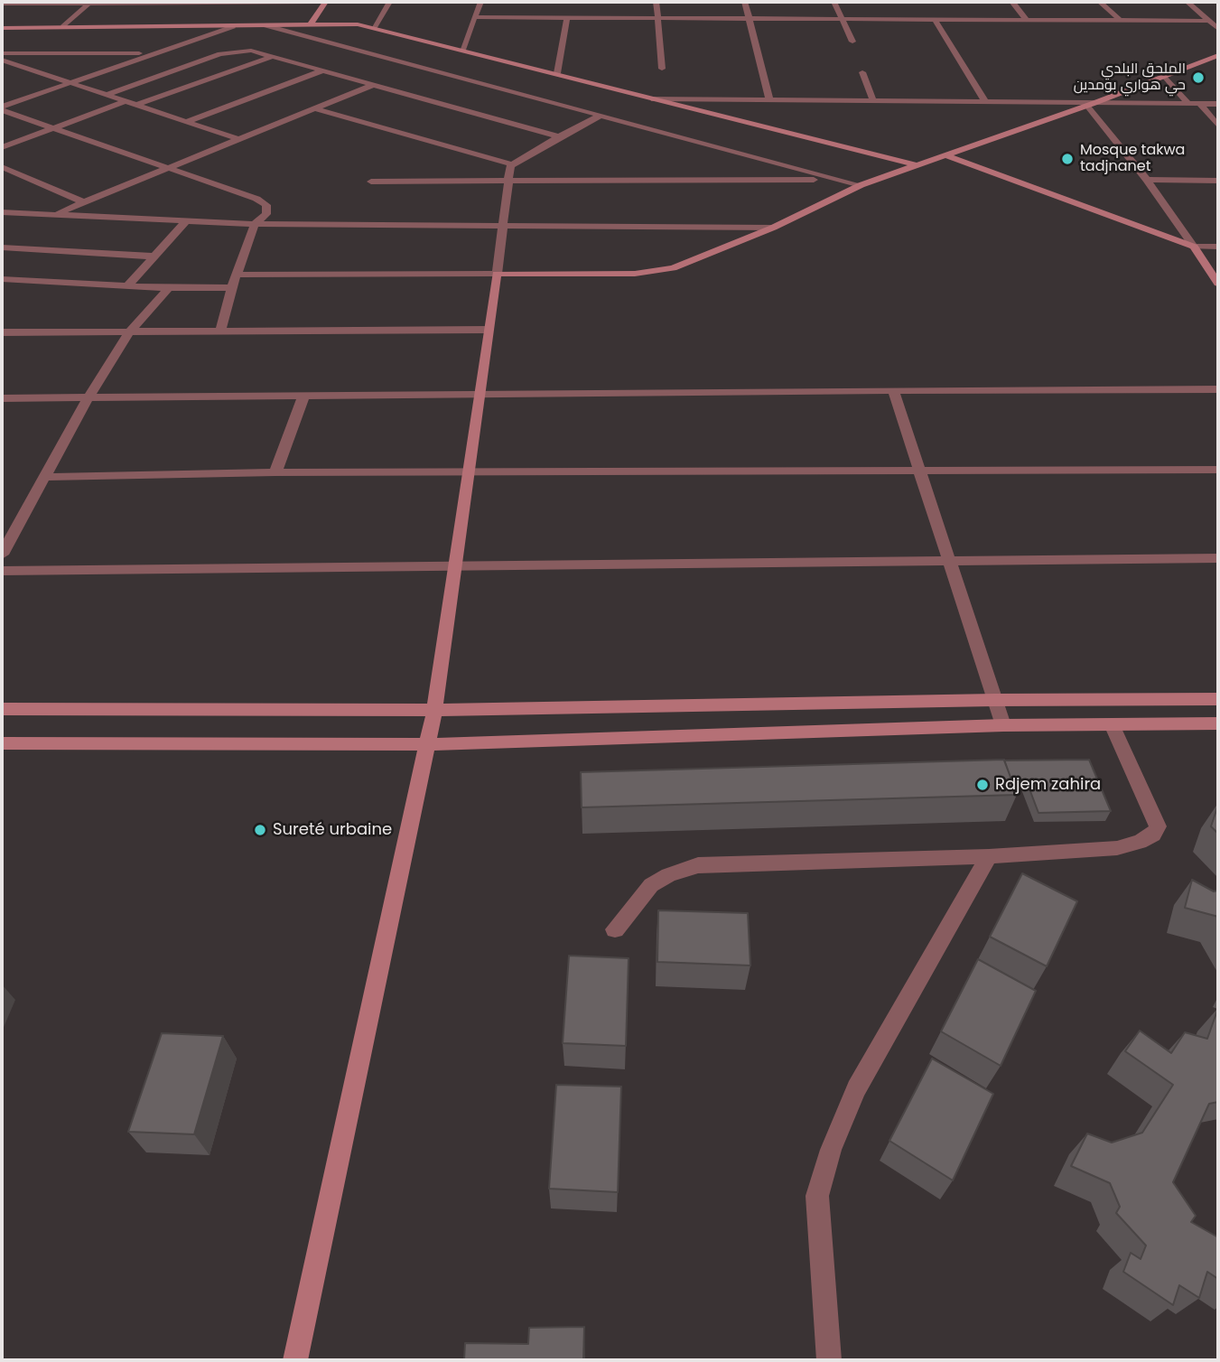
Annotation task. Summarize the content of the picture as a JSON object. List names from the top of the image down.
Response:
{
  "places": [
    "الملحق البلدي حي هواري بومدين",
    "Mosque takwa tadjnanet",
    "Rdjem zahira",
    "Sureté urbaine"
  ]
}
